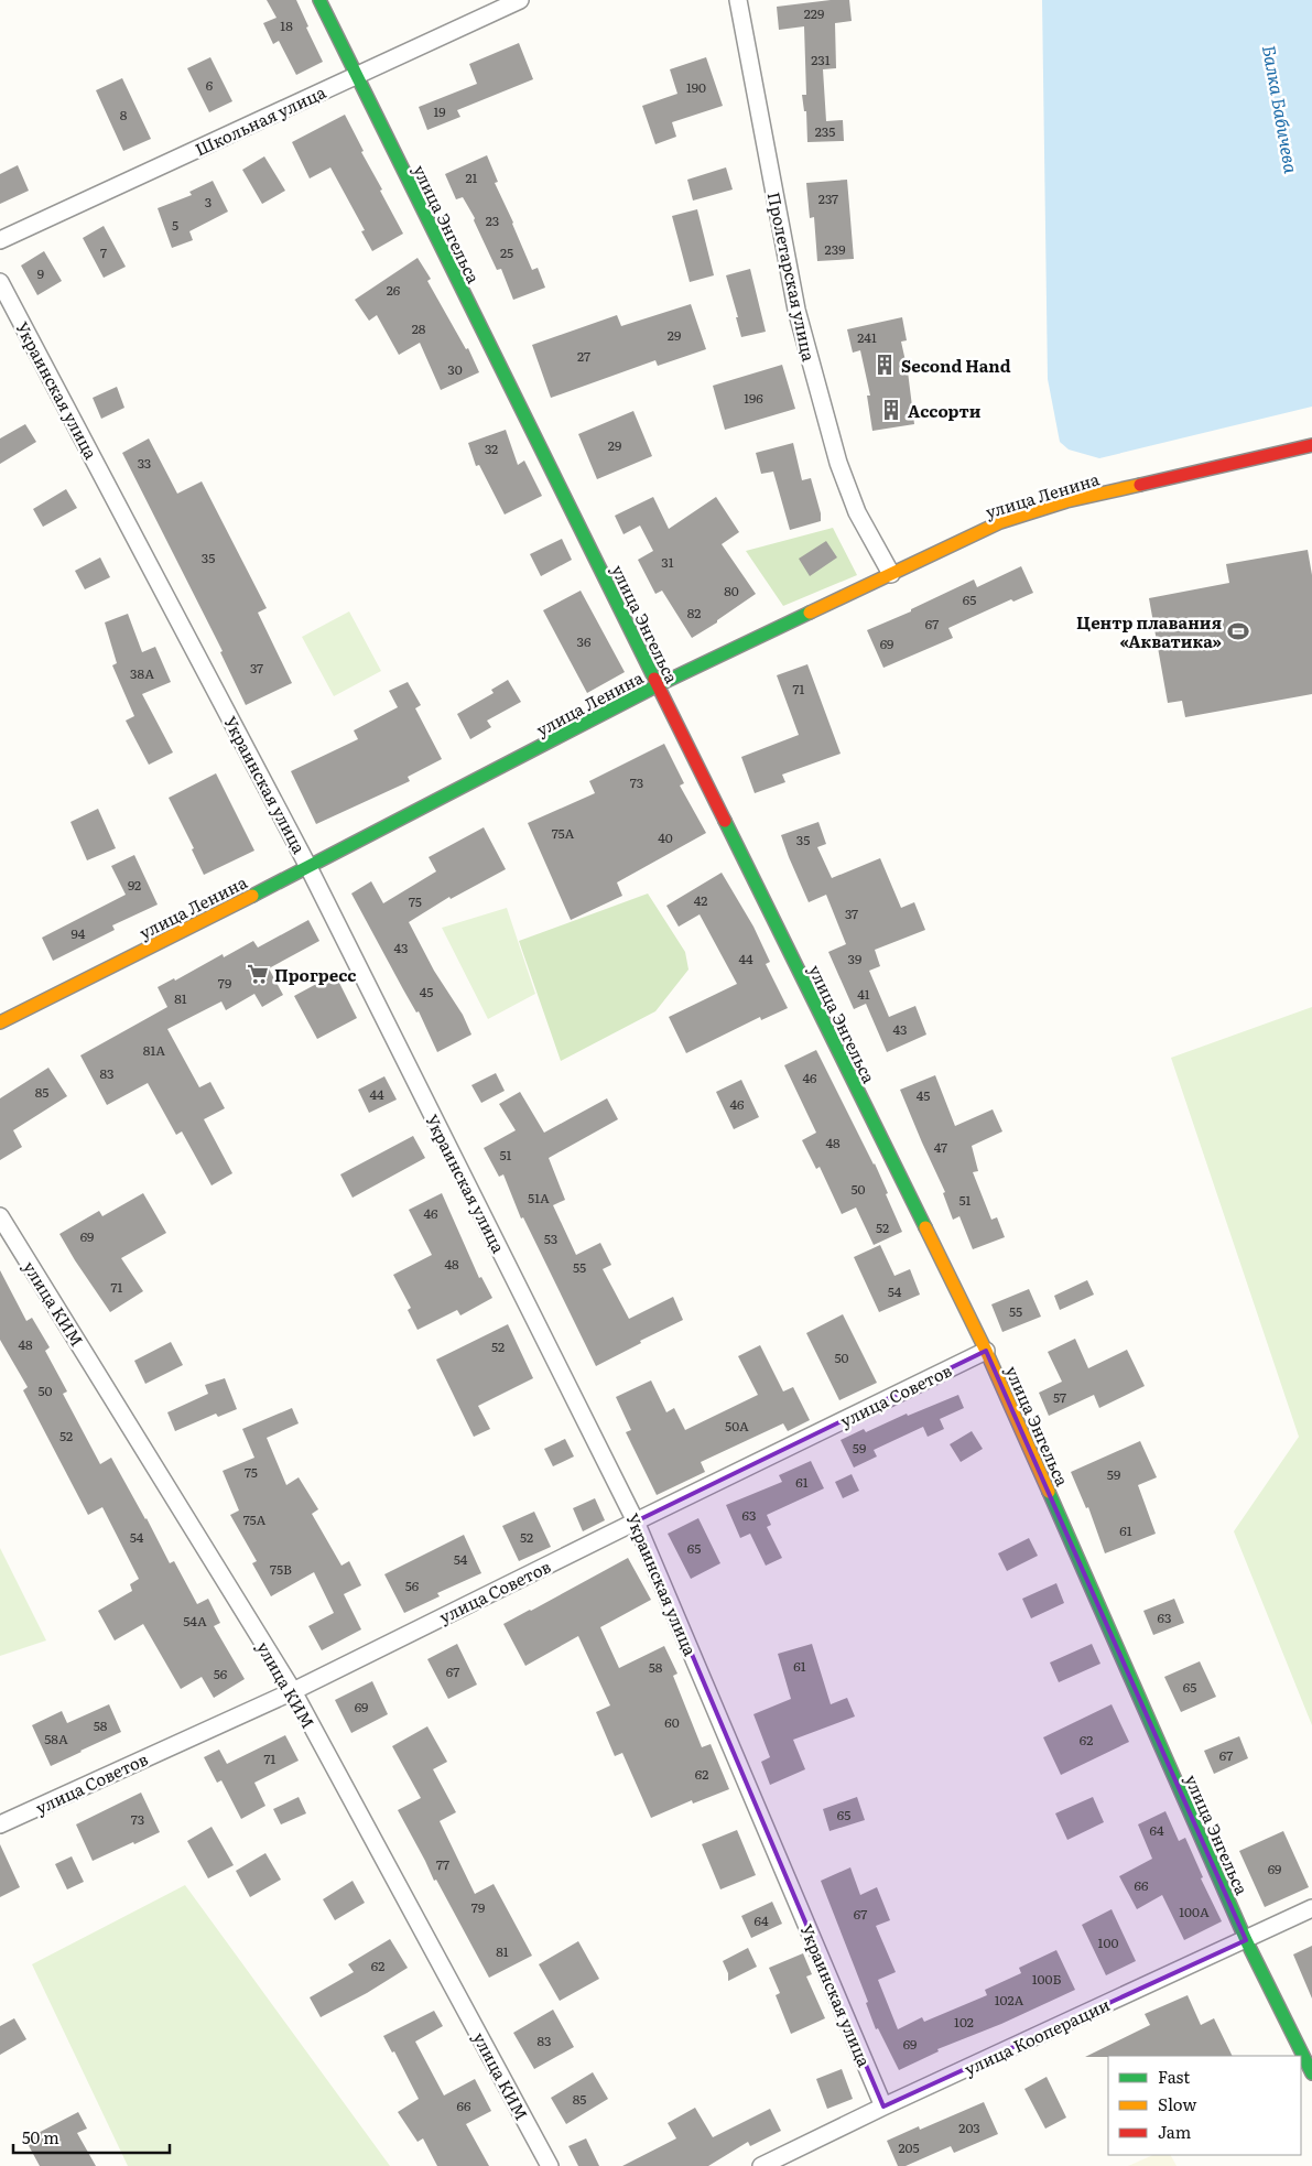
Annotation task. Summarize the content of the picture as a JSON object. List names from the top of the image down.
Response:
{
  "streets": {
    "street": [
      "Школьная улица",
      "улица Энгельса",
      "Пролетарская улица",
      "Украинская улица",
      "улица Ленина",
      "улица КИМ",
      "улица Советов",
      "улица Кооперации"
    ]
  },
  "crossings": [
    ["Школьная улица", "улица Энгельса"],
    ["улица Энгельса", "улица Ленина"],
    ["улица Энгельса", "улица Советов"],
    ["улица Энгельса", "улица Кооперации"],
    ["Пролетарская улица", "улица Ленина"],
    ["Украинская улица", "улица Ленина"],
    ["Украинская улица", "улица Советов"],
    ["Украинская улица", "улица Кооперации"],
    ["улица КИМ", "улица Советов"]
  ],
  "water": ["Балка Бабичева"],
  "places": {
    "building": ["Second Hand", "Ассорти"],
    "sports": ["Центр плавания «Акватика»"],
    "supermarket": ["Прогресс"]
  },
  "house_numbers": [
    "229",
    "18",
    "231",
    "6",
    "190",
    "19",
    "8",
    "235",
    "21",
    "237",
    "3",
    "23",
    "5",
    "239",
    "7",
    "25",
    "9",
    "26",
    "28",
    "29",
    "241",
    "27",
    "30",
    "196",
    "29",
    "32",
    "33",
    "35",
    "31",
    "80",
    "65",
    "82",
    "67",
    "36",
    "69",
    "37",
    "38А",
    "71",
    "73",
    "75А",
    "40",
    "35",
    "92",
    "42",
    "75",
    "37",
    "94",
    "43",
    "44",
    "39",
    "79",
    "45",
    "41",
    "81",
    "43",
    "81А",
    "83",
    "46",
    "85",
    "44",
    "45",
    "46",
    "48",
    "47",
    "51",
    "50",
    "51А",
    "51",
    "46",
    "52",
    "69",
    "53",
    "48",
    "55",
    "71",
    "54",
    "55",
    "48",
    "52",
    "50",
    "50",
    "57",
    "50А",
    "52",
    "59",
    "75",
    "59",
    "61",
    "63",
    "75А",
    "61",
    "54",
    "52",
    "65",
    "54",
    "75В",
    "56",
    "63",
    "54А",
    "61",
    "58",
    "67",
    "56",
    "65",
    "69",
    "60",
    "58",
    "58А",
    "62",
    "67",
    "71",
    "62",
    "65",
    "73",
    "64",
    "77",
    "69",
    "66",
    "79",
    "100А",
    "67",
    "64",
    "100",
    "81",
    "62",
    "100Б",
    "102А",
    "102",
    "83",
    "69",
    "85",
    "66",
    "203",
    "205"
  ],
  "legend": ["Fast", "Slow", "Jam"],
  "scale_bar": "50 m"
}
